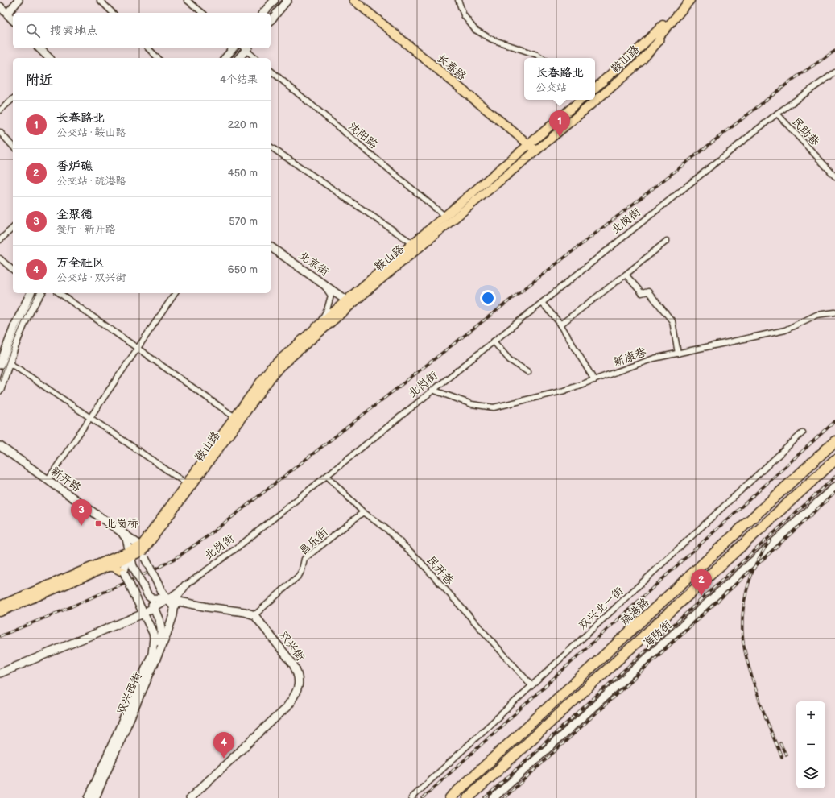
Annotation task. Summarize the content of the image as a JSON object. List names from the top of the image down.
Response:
{
  "streets": {
    "highway": ["疏港路"],
    "main road": ["鞍山路", "长春路"],
    "street": [
      "民助巷",
      "沈阳路",
      "北岗街",
      "北京街",
      "新康巷",
      "新开路",
      "昌乐街",
      "民开巷",
      "双兴北一街",
      "海防街",
      "双兴街",
      "双兴西街"
    ]
  },
  "crossings": [
    ["鞍山路", "长春路"],
    ["鞍山路", "沈阳路"],
    ["鞍山路", "北京街"],
    ["鞍山路", "新开路"],
    ["民助巷", "北岗街"],
    ["北岗街", "新康巷"],
    ["北岗街", "民开巷"],
    ["北岗街", "双兴西街"],
    ["昌乐街", "民开巷"],
    ["昌乐街", "双兴街"],
    ["民开巷", "双兴北一街"]
  ],
  "places": {
    "transit": ["北岗桥"]
  },
  "page": {
    "search": "搜索地点",
    "popup": ["长春路北", "公交站"],
    "heading": ["附近", "4个结果"],
    "list": [
      {
        "mark": "1",
        "name": "长春路北",
        "note": "公交站 · 鞍山路",
        "value": "220 m"
      },
      {
        "mark": "2",
        "name": "香炉礁",
        "note": "公交站 · 疏港路",
        "value": "450 m"
      },
      {
        "mark": "3",
        "name": "全聚德",
        "note": "餐厅 · 新开路",
        "value": "570 m"
      },
      {
        "mark": "4",
        "name": "万全社区",
        "note": "公交站 · 双兴街",
        "value": "650 m"
      }
    ],
    "pins": [
      "1",
      "3",
      "2",
      "4"
    ],
    "map_buttons": ["+", "−"]
  }
}
